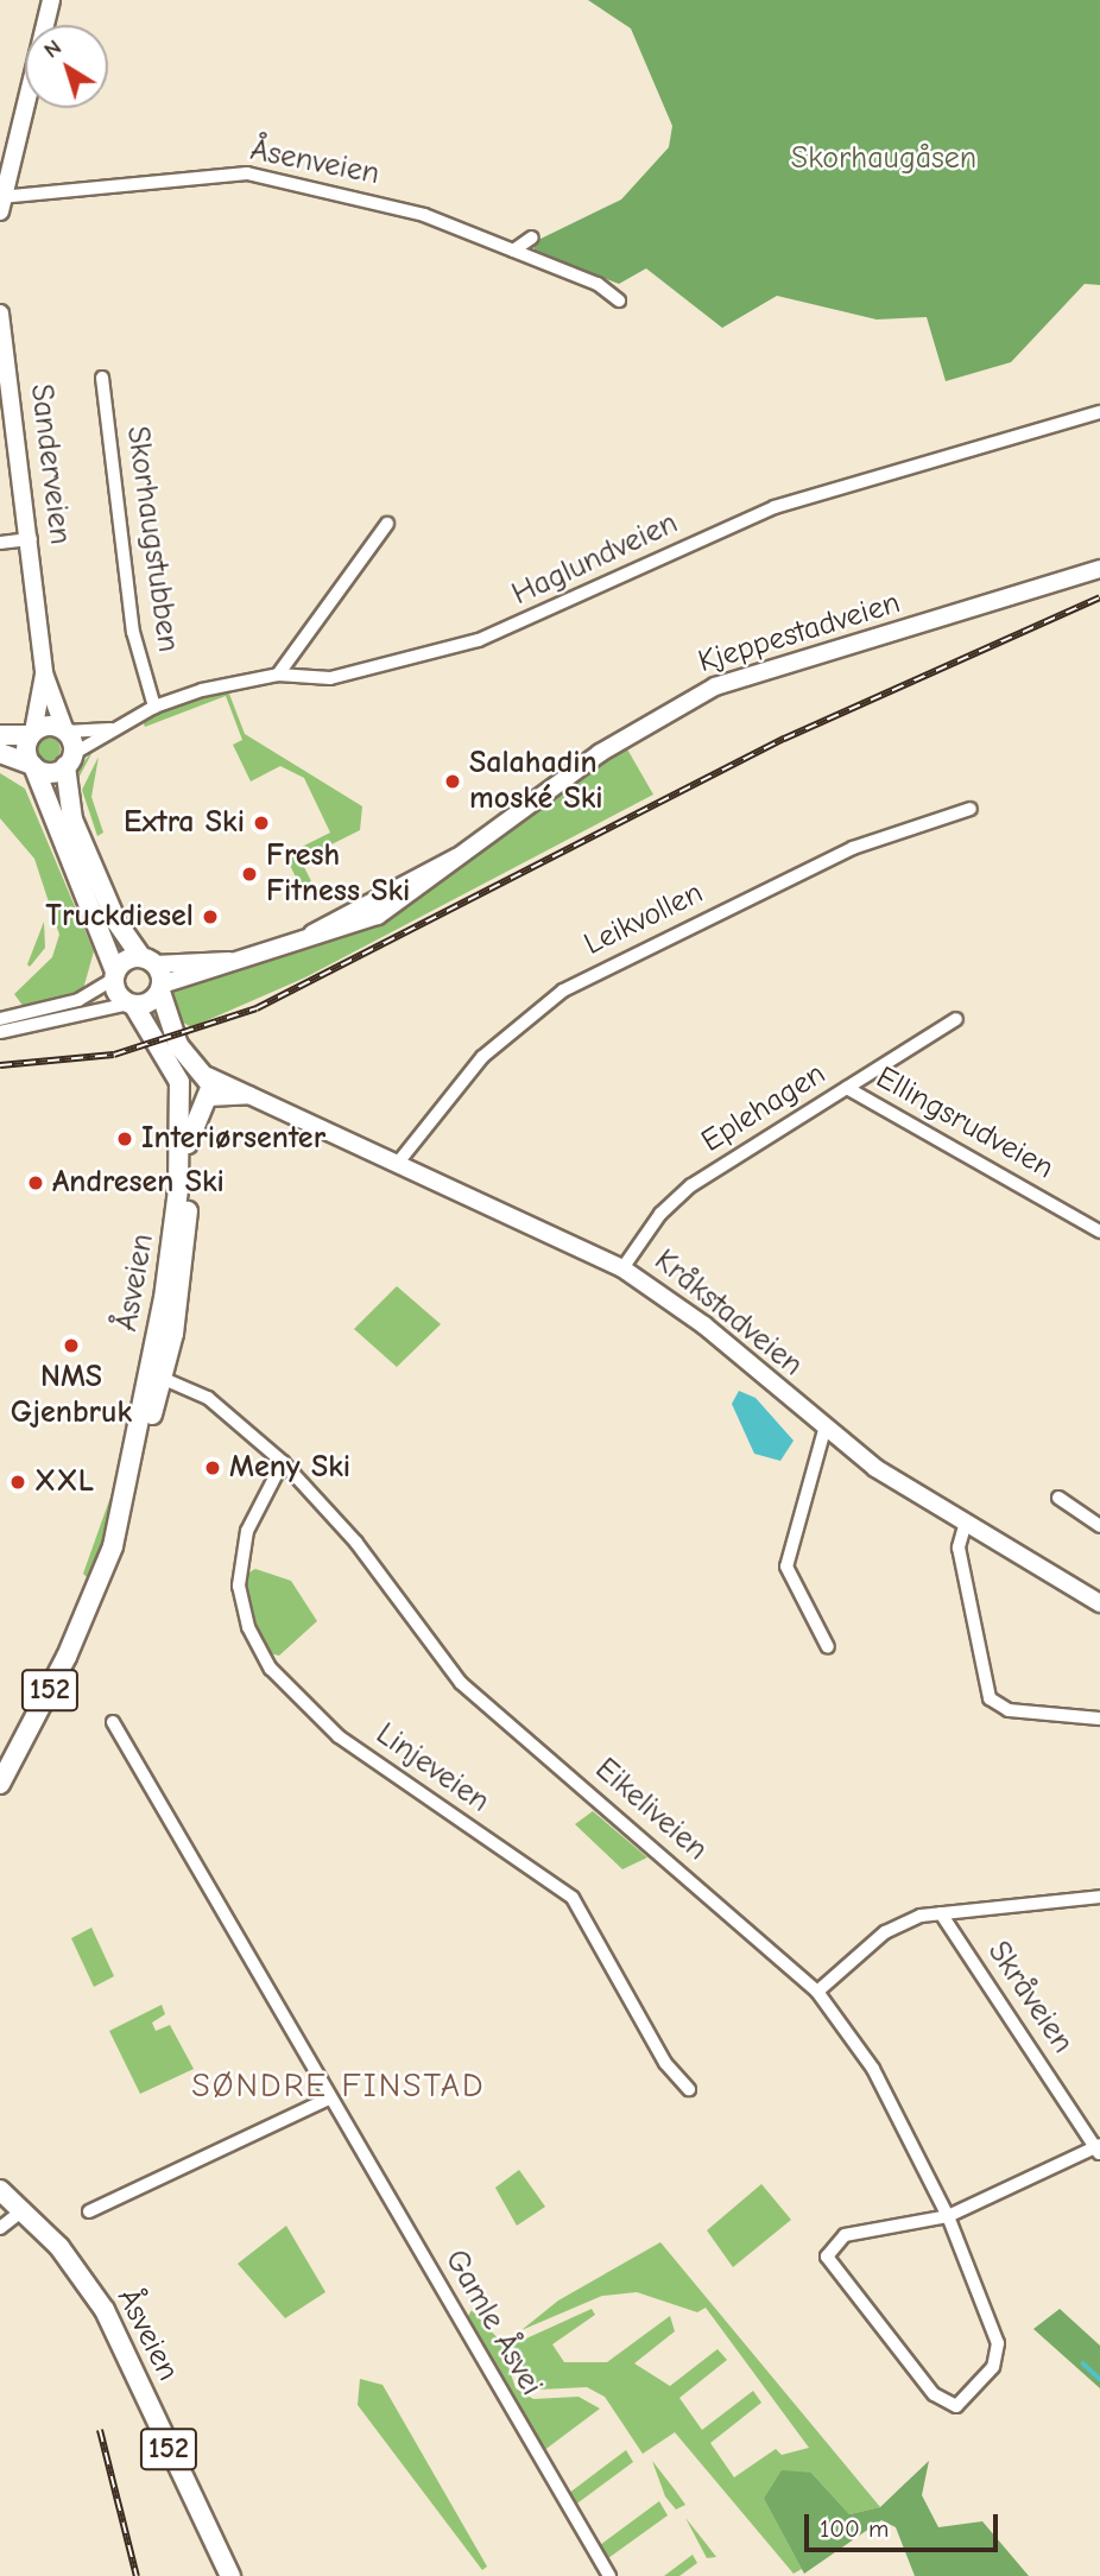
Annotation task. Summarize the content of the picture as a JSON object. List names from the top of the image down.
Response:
{
  "streets": {
    "main road": [
      "Sanderveien",
      "Kjeppestadveien",
      "Åsveien",
      "Kråkstadveien",
      "152"
    ],
    "street": [
      "Åsenveien",
      "Skorhaugstubben",
      "Haglundveien",
      "Leikvollen",
      "Eplehagen",
      "Ellingsrudveien",
      "Linjeveien",
      "Eikeliveien",
      "Skråveien",
      "Gamle Åsvei"
    ]
  },
  "crossings": [
    ["Sanderveien", "Haglundveien"],
    ["Skorhaugstubben", "Haglundveien"],
    ["Leikvollen", "Kråkstadveien"],
    ["Eplehagen", "Ellingsrudveien"],
    ["Eplehagen", "Kråkstadveien"],
    ["Åsveien", "Kråkstadveien"],
    ["Åsveien", "152"],
    ["Åsveien", "Eikeliveien"],
    ["Kråkstadveien", "152"],
    ["Linjeveien", "Eikeliveien"]
  ],
  "districts": ["SØNDRE FINSTAD"],
  "parks": ["Skorhaugåsen"],
  "places": [
    "Salahadin moské Ski",
    "Extra Ski",
    "Fresh Fitness Ski",
    "Truckdiesel",
    "Interiørsenter",
    "Andresen Ski",
    "NMS Gjenbruk",
    "Meny Ski",
    "XXL"
  ],
  "scale_bar": "100 m",
  "north": "top left"
}
